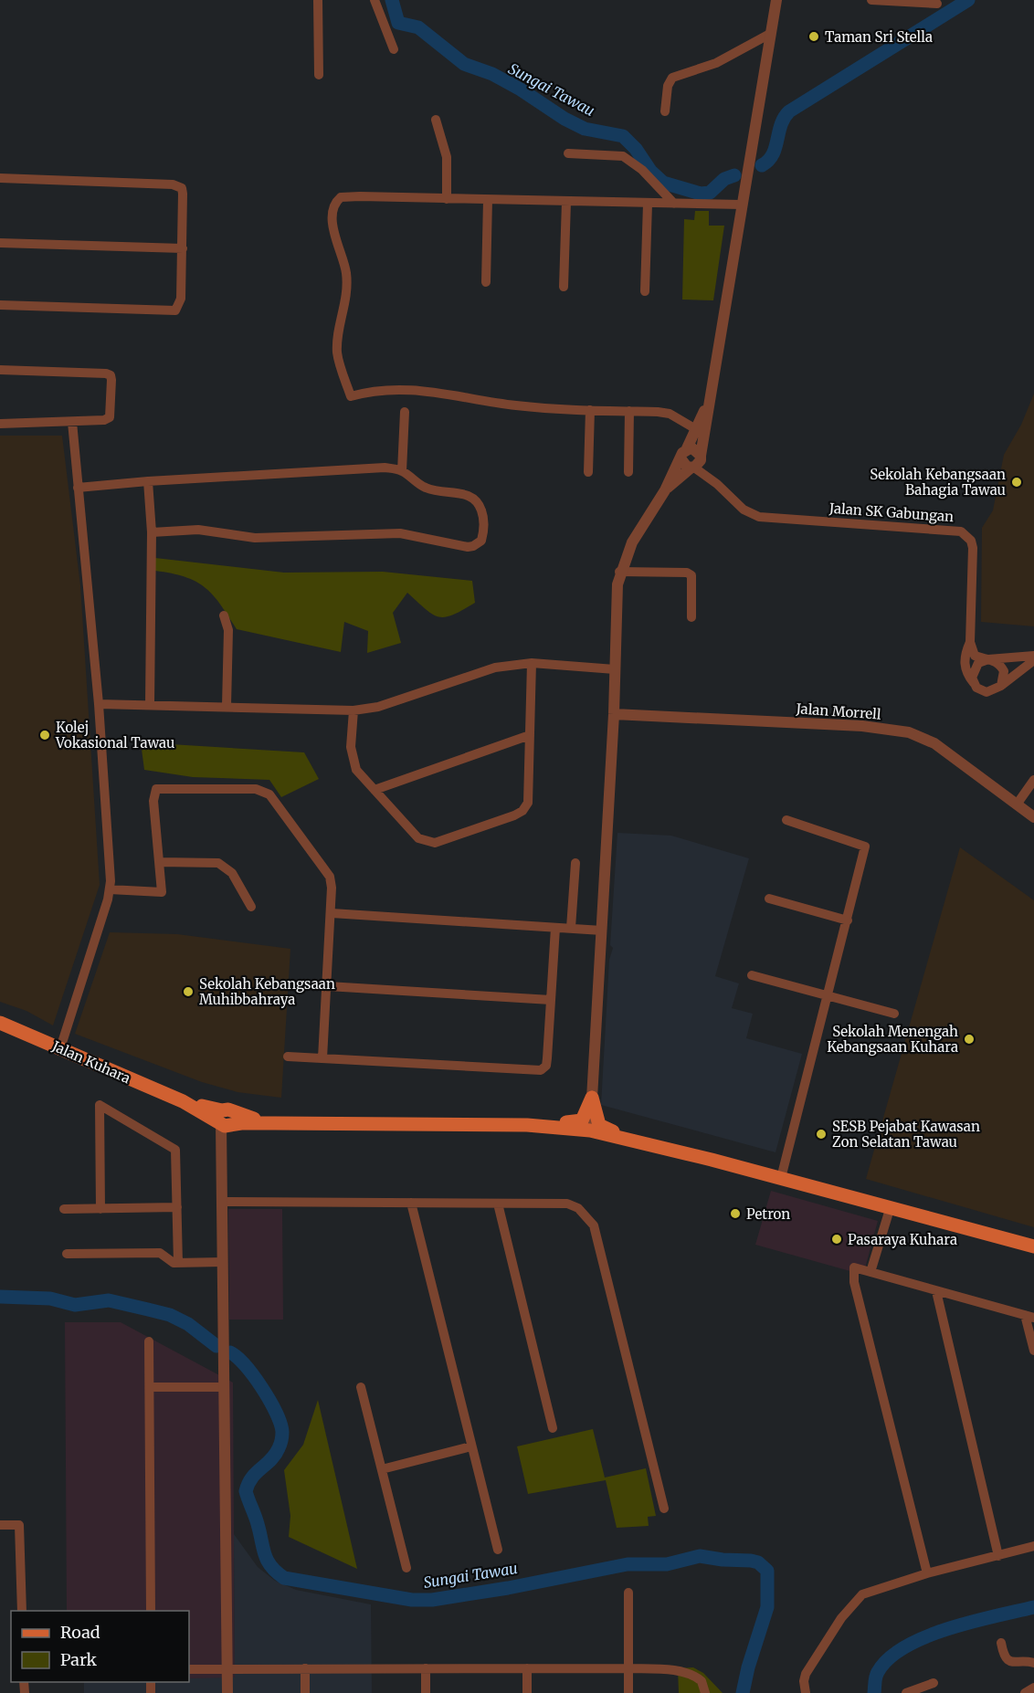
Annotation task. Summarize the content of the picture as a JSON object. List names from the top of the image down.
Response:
{
  "streets": {
    "main road": ["Jalan Kuhara"],
    "street": ["Jalan SK Gabungan", "Jalan Morrell"]
  },
  "water": ["Sungai Tawau"],
  "places": [
    "Taman Sri Stella",
    "Sekolah Kebangsaan Bahagia Tawau",
    "Kolej Vokasional Tawau",
    "Sekolah Kebangsaan Muhibbahraya",
    "Sekolah Menengah Kebangsaan Kuhara",
    "SESB Pejabat Kawasan Zon Selatan Tawau",
    "Petron",
    "Pasaraya Kuhara"
  ],
  "legend": ["Road", "Park"]
}
